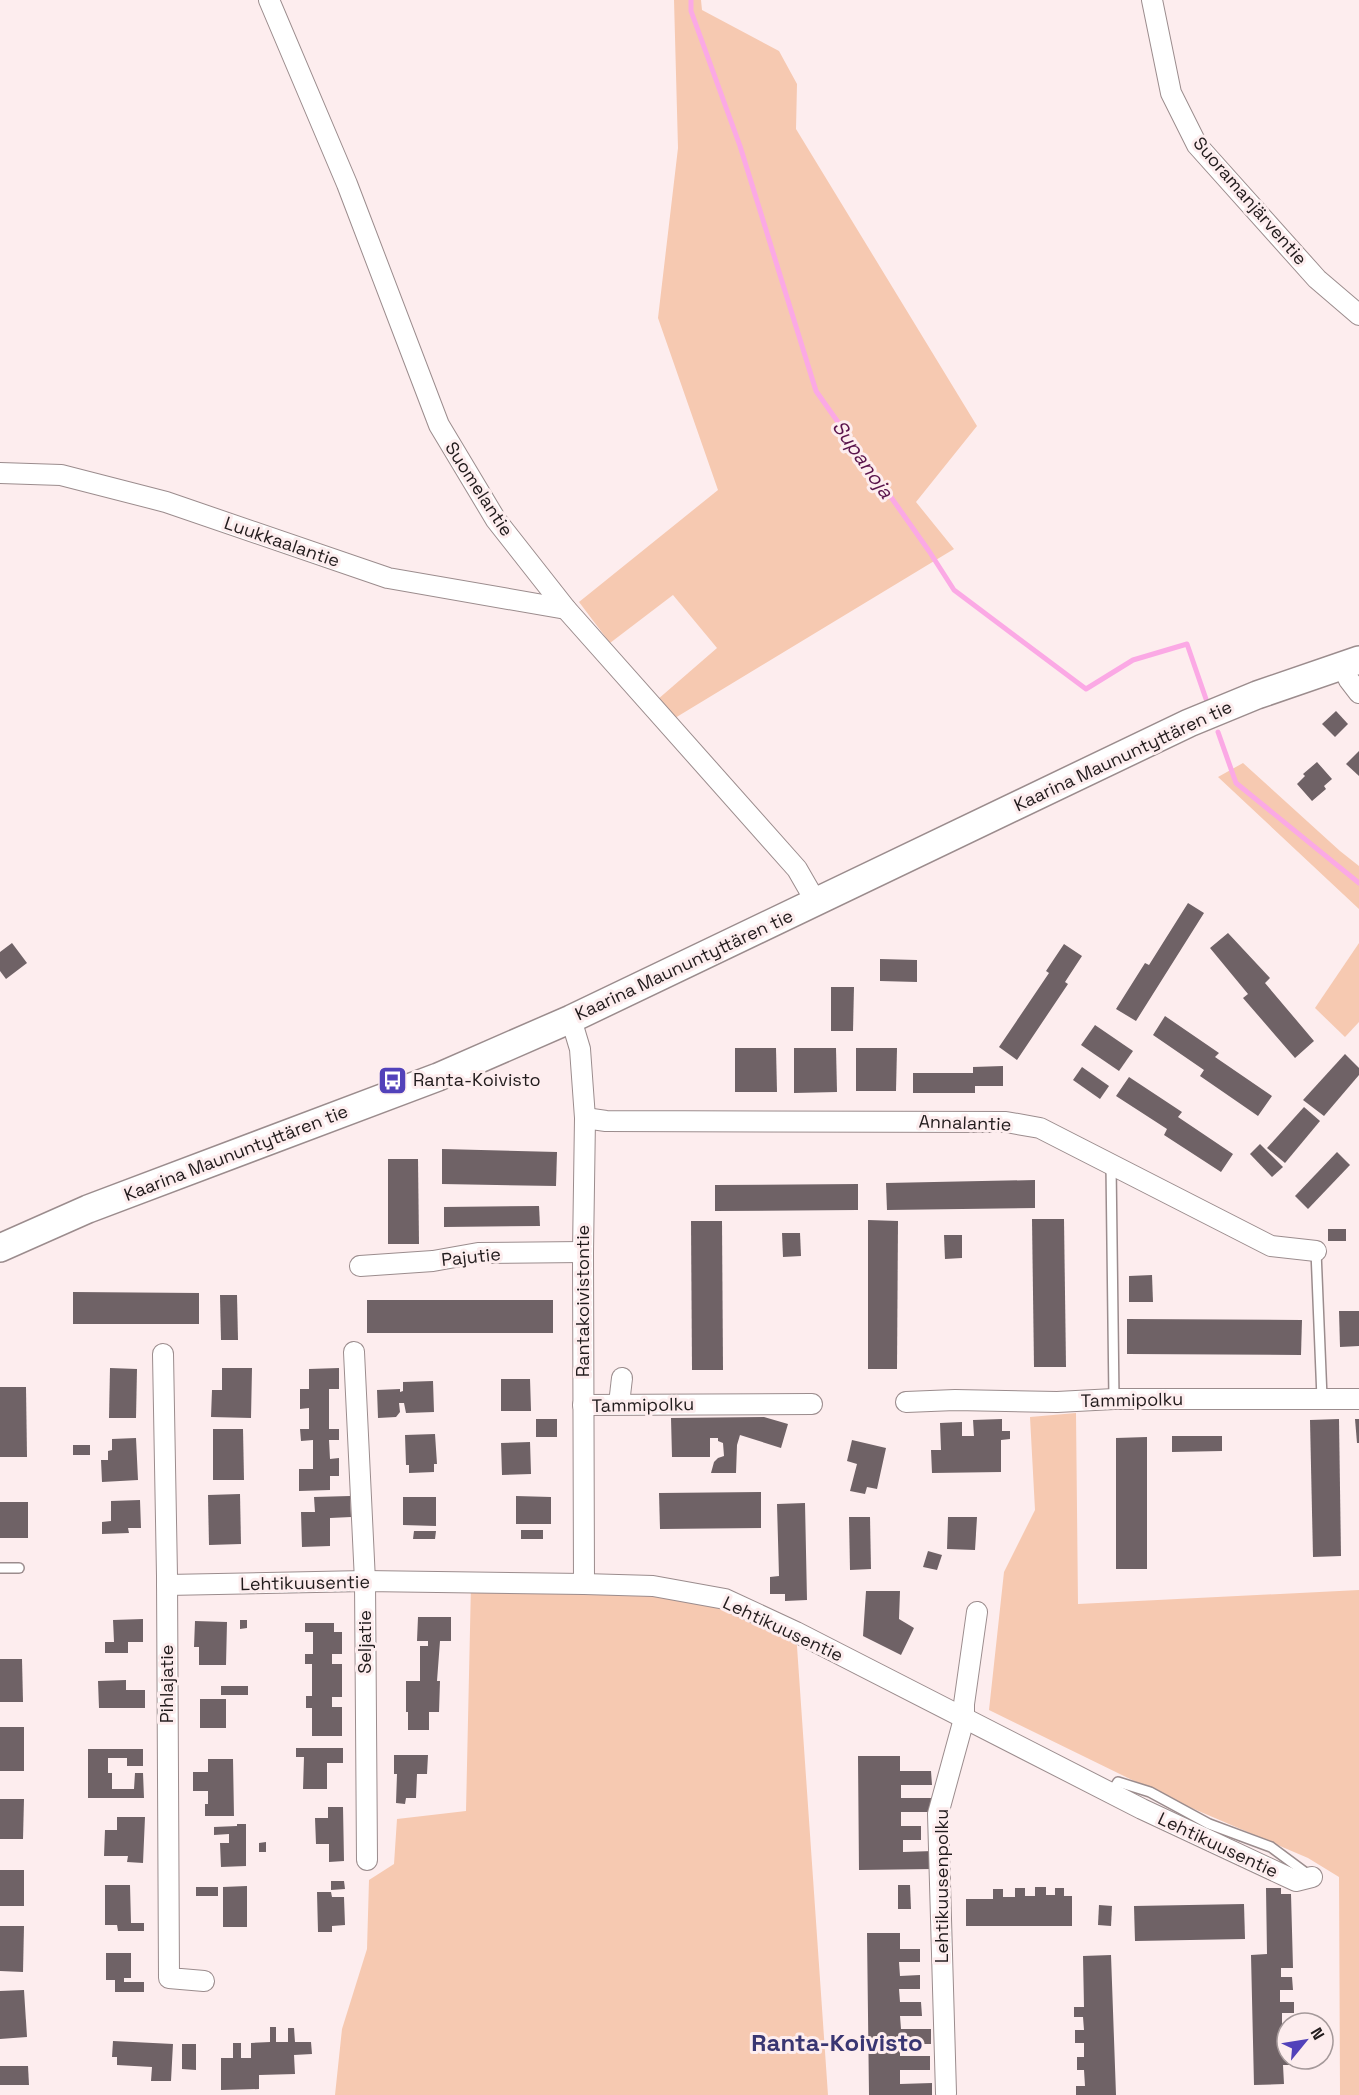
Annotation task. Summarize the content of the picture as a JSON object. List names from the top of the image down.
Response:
{
  "streets": {
    "main road": ["Kaarina Maununtyttären tie"],
    "street": [
      "Suoramanjärventie",
      "Suomelantie",
      "Luukkaalantie",
      "Annalantie",
      "Pajutie",
      "Rantakoivistontie",
      "Tammipolku",
      "Lehtikuusentie",
      "Seljatie",
      "Pihlajatie",
      "Lehtikuusenpolku"
    ]
  },
  "crossings": [
    ["Suomelantie", "Luukkaalantie"],
    ["Suomelantie", "Kaarina Maununtyttären tie"],
    ["Kaarina Maununtyttären tie", "Rantakoivistontie"],
    ["Annalantie", "Rantakoivistontie"],
    ["Pajutie", "Rantakoivistontie"],
    ["Rantakoivistontie", "Tammipolku"],
    ["Rantakoivistontie", "Lehtikuusentie"],
    ["Lehtikuusentie", "Seljatie"],
    ["Lehtikuusentie", "Pihlajatie"],
    ["Lehtikuusentie", "Lehtikuusenpolku"]
  ],
  "districts": ["Ranta-Koivisto"],
  "water": ["Supanoja"],
  "places": {
    "bus stop": ["Ranta-Koivisto"]
  },
  "north": "top right"
}
